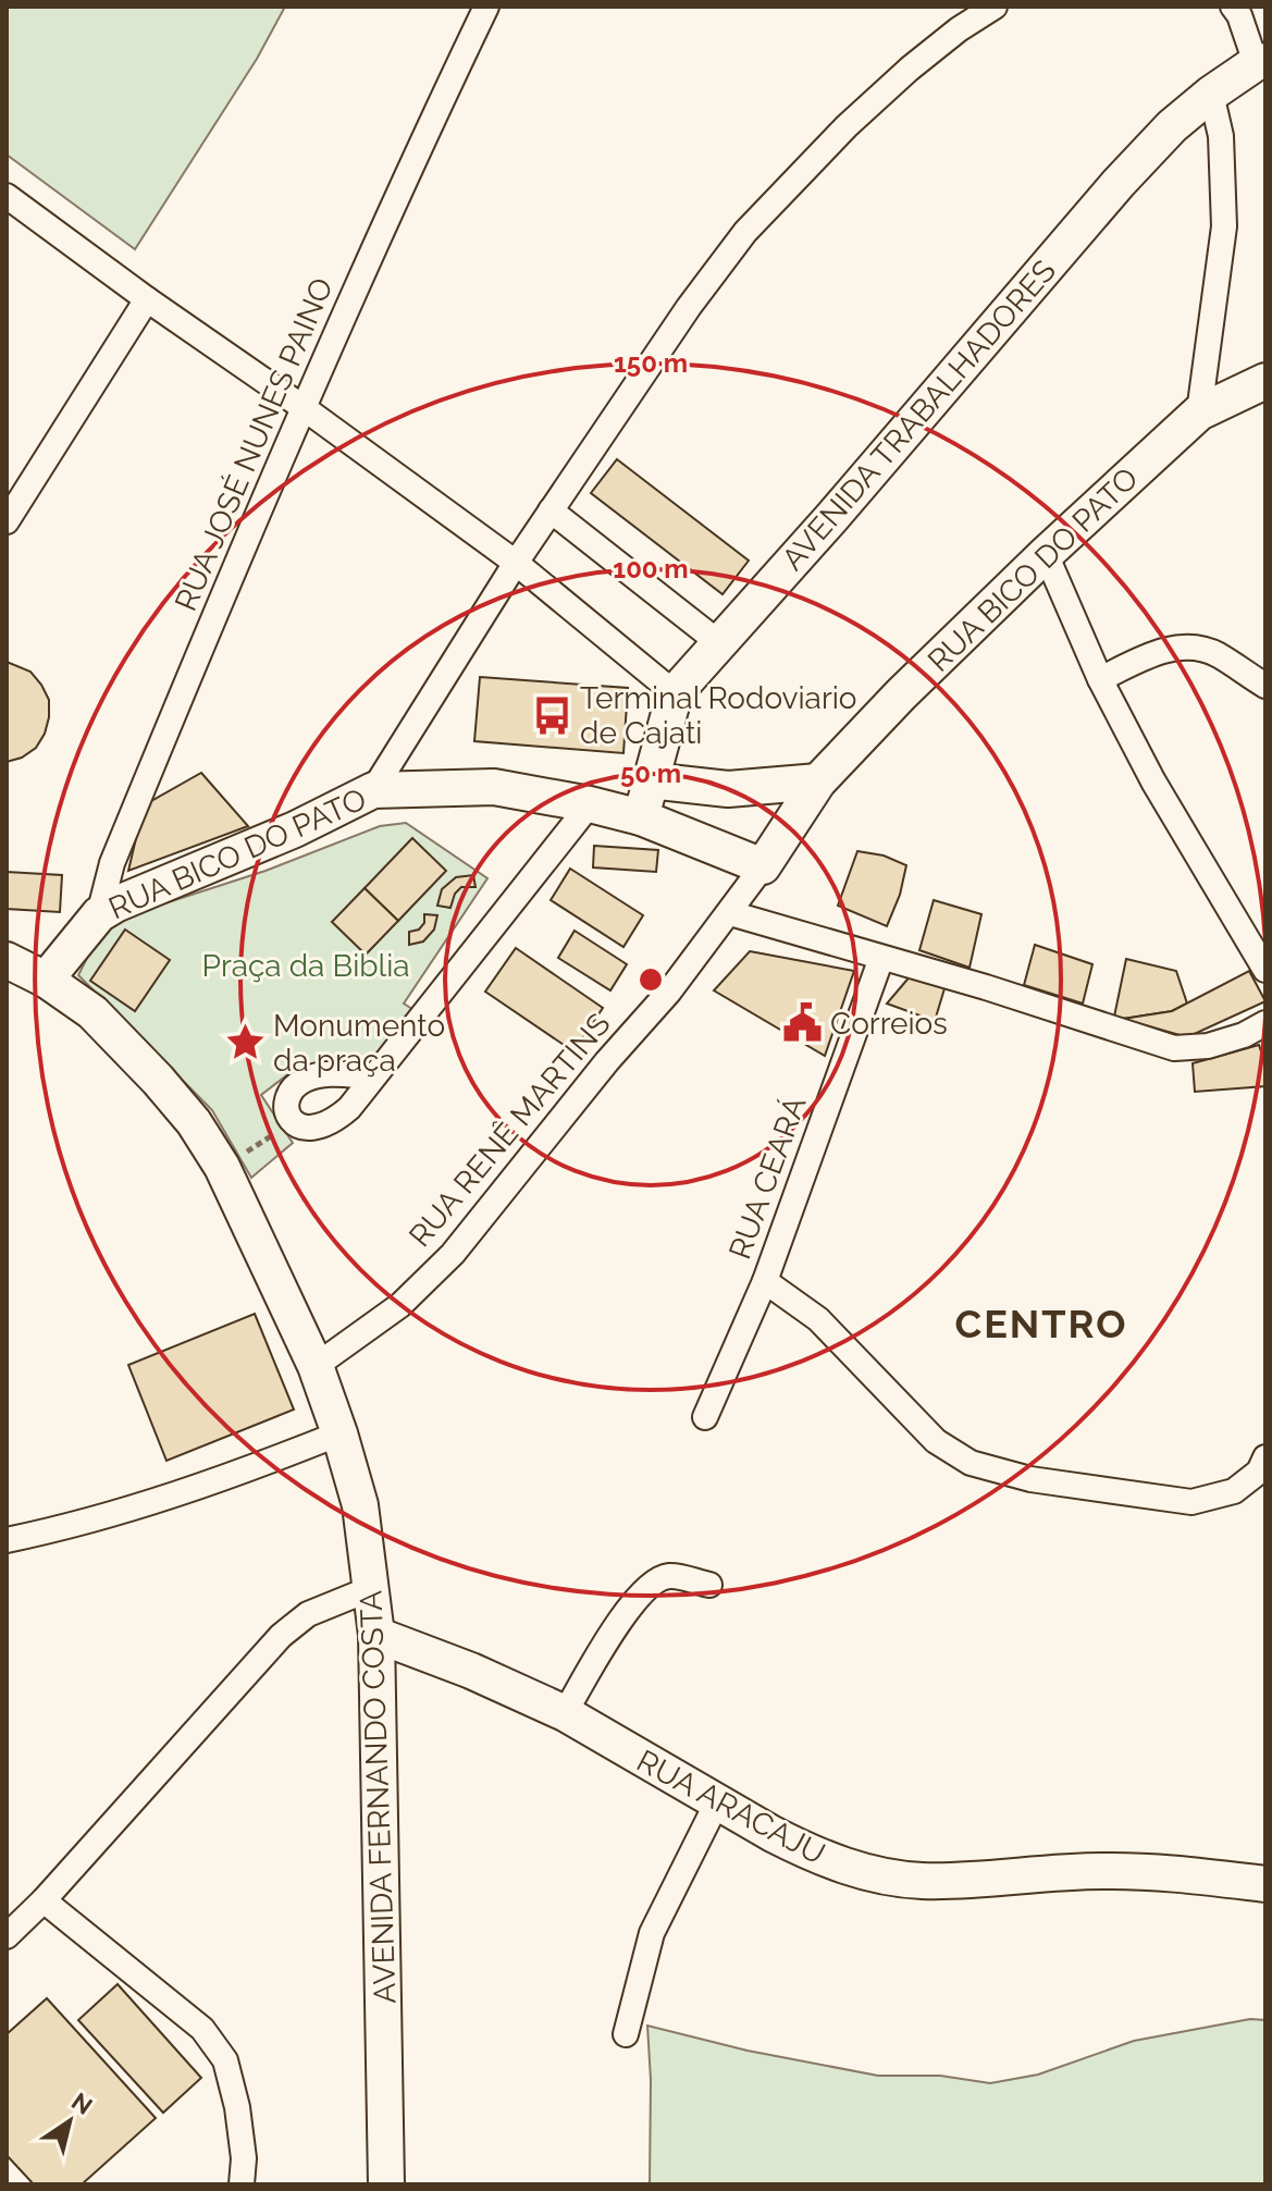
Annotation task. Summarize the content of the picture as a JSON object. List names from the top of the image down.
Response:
{
  "streets": {
    "street": [
      "AVENIDA TRABALHADORES",
      "RUA JOSÉ NUNES PAINO",
      "RUA BICO DO PATO",
      "RUA RENÊ MARTINS",
      "RUA CEARÁ",
      "AVENIDA FERNANDO COSTA",
      "RUA ARACAJU"
    ]
  },
  "crossings": [
    ["AVENIDA TRABALHADORES", "RUA BICO DO PATO"],
    ["RUA JOSÉ NUNES PAINO", "RUA BICO DO PATO"],
    ["RUA BICO DO PATO", "RUA RENÊ MARTINS"],
    ["RUA BICO DO PATO", "AVENIDA FERNANDO COSTA"],
    ["RUA RENÊ MARTINS", "AVENIDA FERNANDO COSTA"],
    ["AVENIDA FERNANDO COSTA", "RUA ARACAJU"]
  ],
  "districts": ["CENTRO"],
  "parks": ["Praça da Biblia"],
  "places": {
    "bus stop": ["Terminal Rodoviario de Cajati"],
    "public building": ["Correios"],
    "place": ["Monumento da praça"]
  },
  "north": "top right",
  "rings": ["150 m", "100 m", "50 m"]
}
